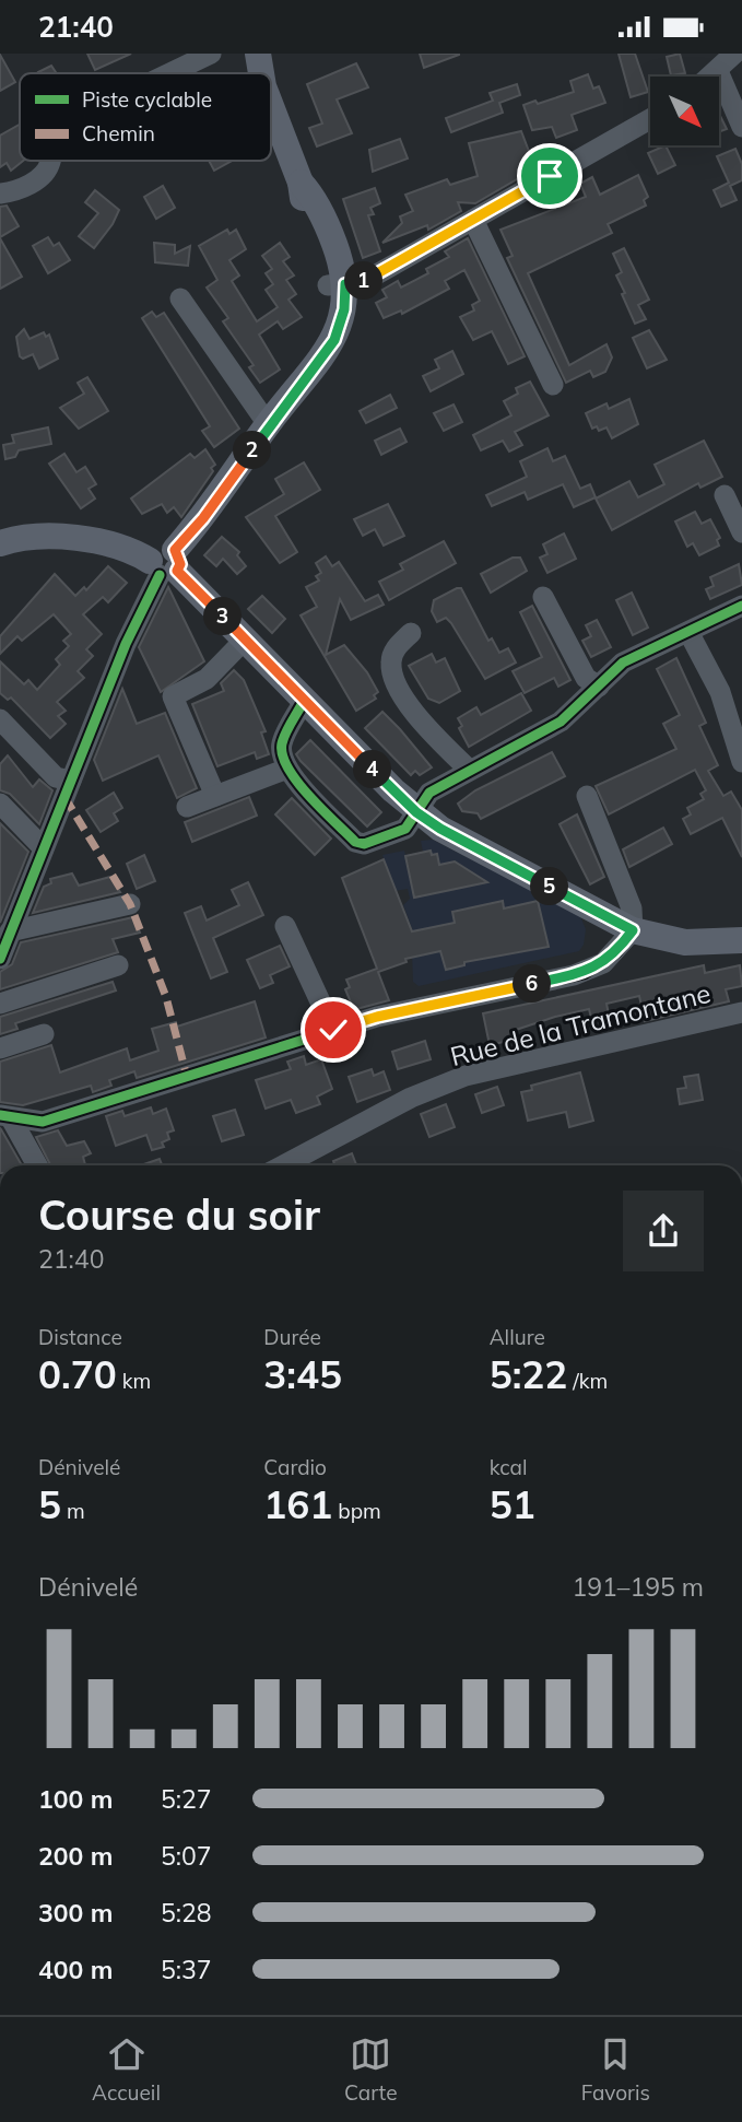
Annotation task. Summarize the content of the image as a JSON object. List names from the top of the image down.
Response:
{
  "streets": {
    "street": ["Rue de la Tramontane"]
  },
  "legend": ["Piste cyclable", "Chemin"],
  "north": "bottom right",
  "page": {
    "status": "21:40",
    "pins": [
      "1",
      "2",
      "3",
      "4",
      "5",
      "6"
    ],
    "heading": ["Course du soir", "21:40"],
    "stats": [
      ["Distance", "0.70 km"],
      ["Durée", "3:45"],
      ["Allure", "5:22 /km"],
      ["Dénivelé", "5 m"],
      ["Cardio", "161 bpm"],
      ["kcal", "51"]
    ],
    "chart": ["Dénivelé", "191–195 m"],
    "list": [
      {
        "name": "100 m",
        "note": "5:27"
      },
      {
        "name": "200 m",
        "note": "5:07"
      },
      {
        "name": "300 m",
        "note": "5:28"
      },
      {
        "name": "400 m",
        "note": "5:37"
      }
    ],
    "tabs": ["Accueil", "Carte", "Favoris"]
  }
}
